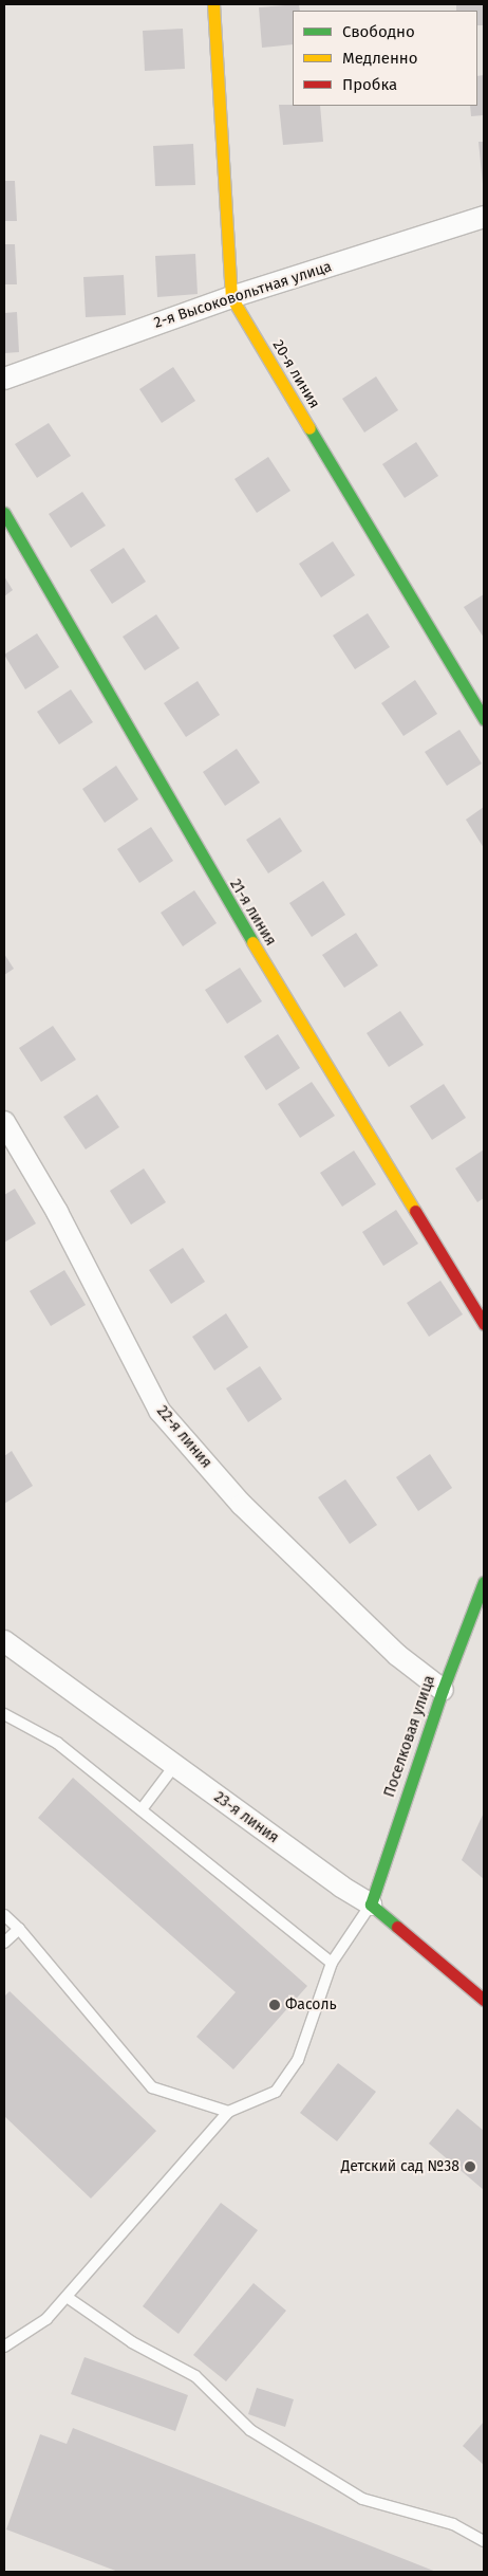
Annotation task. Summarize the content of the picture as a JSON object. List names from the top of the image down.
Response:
{
  "streets": {
    "street": [
      "2-я Высоковольтная улица",
      "20-я линия",
      "21-я линия",
      "22-я линия",
      "Поселковая улица",
      "23-я линия"
    ]
  },
  "crossings": [
    ["2-я Высоковольтная улица", "20-я линия"],
    ["22-я линия", "Поселковая улица"],
    ["Поселковая улица", "23-я линия"]
  ],
  "places": ["Фасоль", "Детский сад №38"],
  "legend": ["Свободно", "Медленно", "Пробка"]
}
